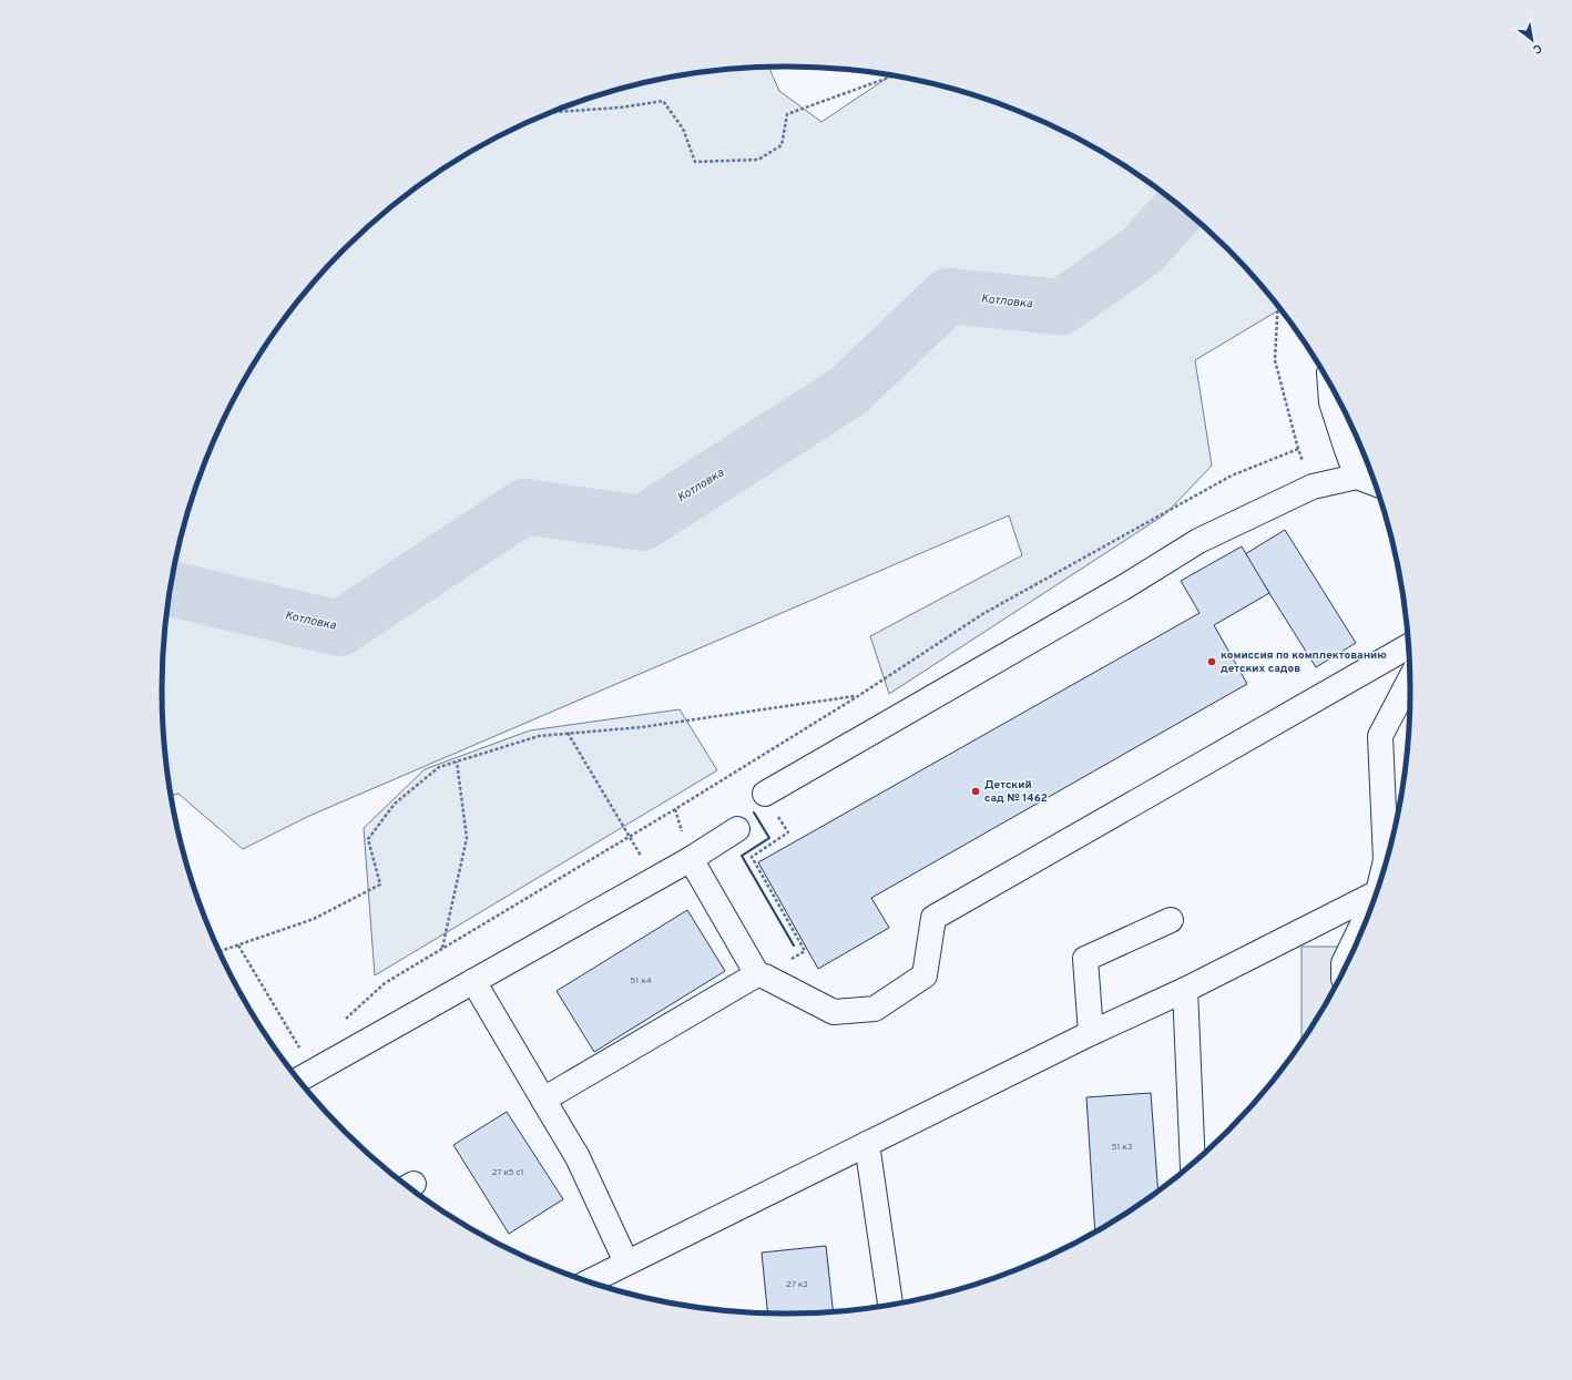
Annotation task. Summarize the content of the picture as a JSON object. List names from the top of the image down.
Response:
{
  "water": ["Котловка"],
  "places": ["комиссия по комплектованию детских садов", "Детский сад № 1462"],
  "house_numbers": [
    "51 к4",
    "51 к3",
    "27 к5 с1",
    "27 к3"
  ],
  "north": "bottom right"
}
